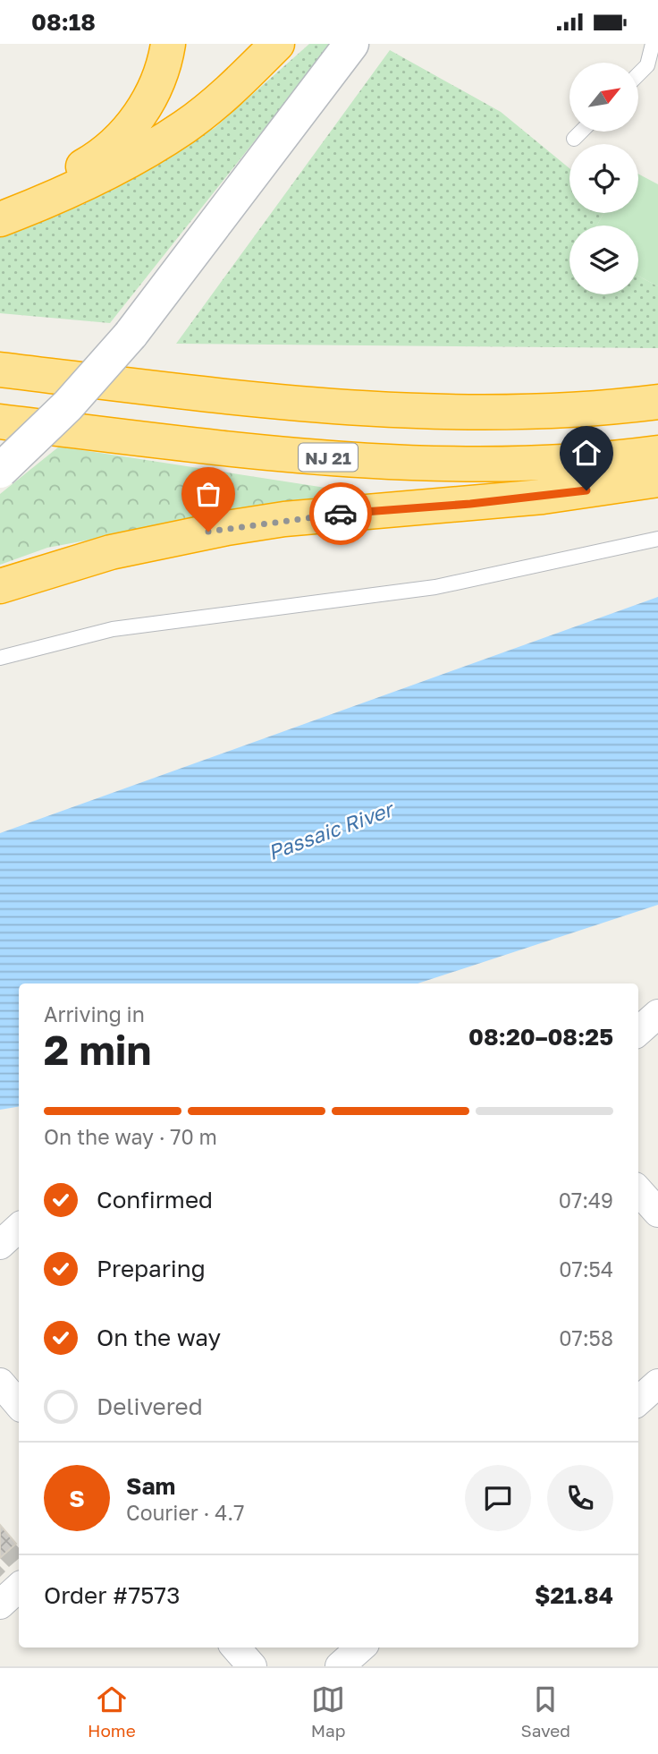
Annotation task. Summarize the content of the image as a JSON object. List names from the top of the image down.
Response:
{
  "streets": {
    "highway": ["NJ 21"]
  },
  "water": ["Passaic River"],
  "north": "top right",
  "page": {
    "status": "08:18",
    "heading": ["2 min", "Arriving in", "08:20–08:25"],
    "panel": [
      "Sam",
      "Courier · 4.7",
      "Order #7573",
      "$21.84"
    ],
    "bar": "On the way · 70 m",
    "list": [
      ["Confirmed", "07:49"],
      ["Preparing", "07:54"],
      ["On the way", "07:58"],
      "Delivered"
    ],
    "round": "S",
    "tabs": ["Home", "Map", "Saved"]
  }
}
